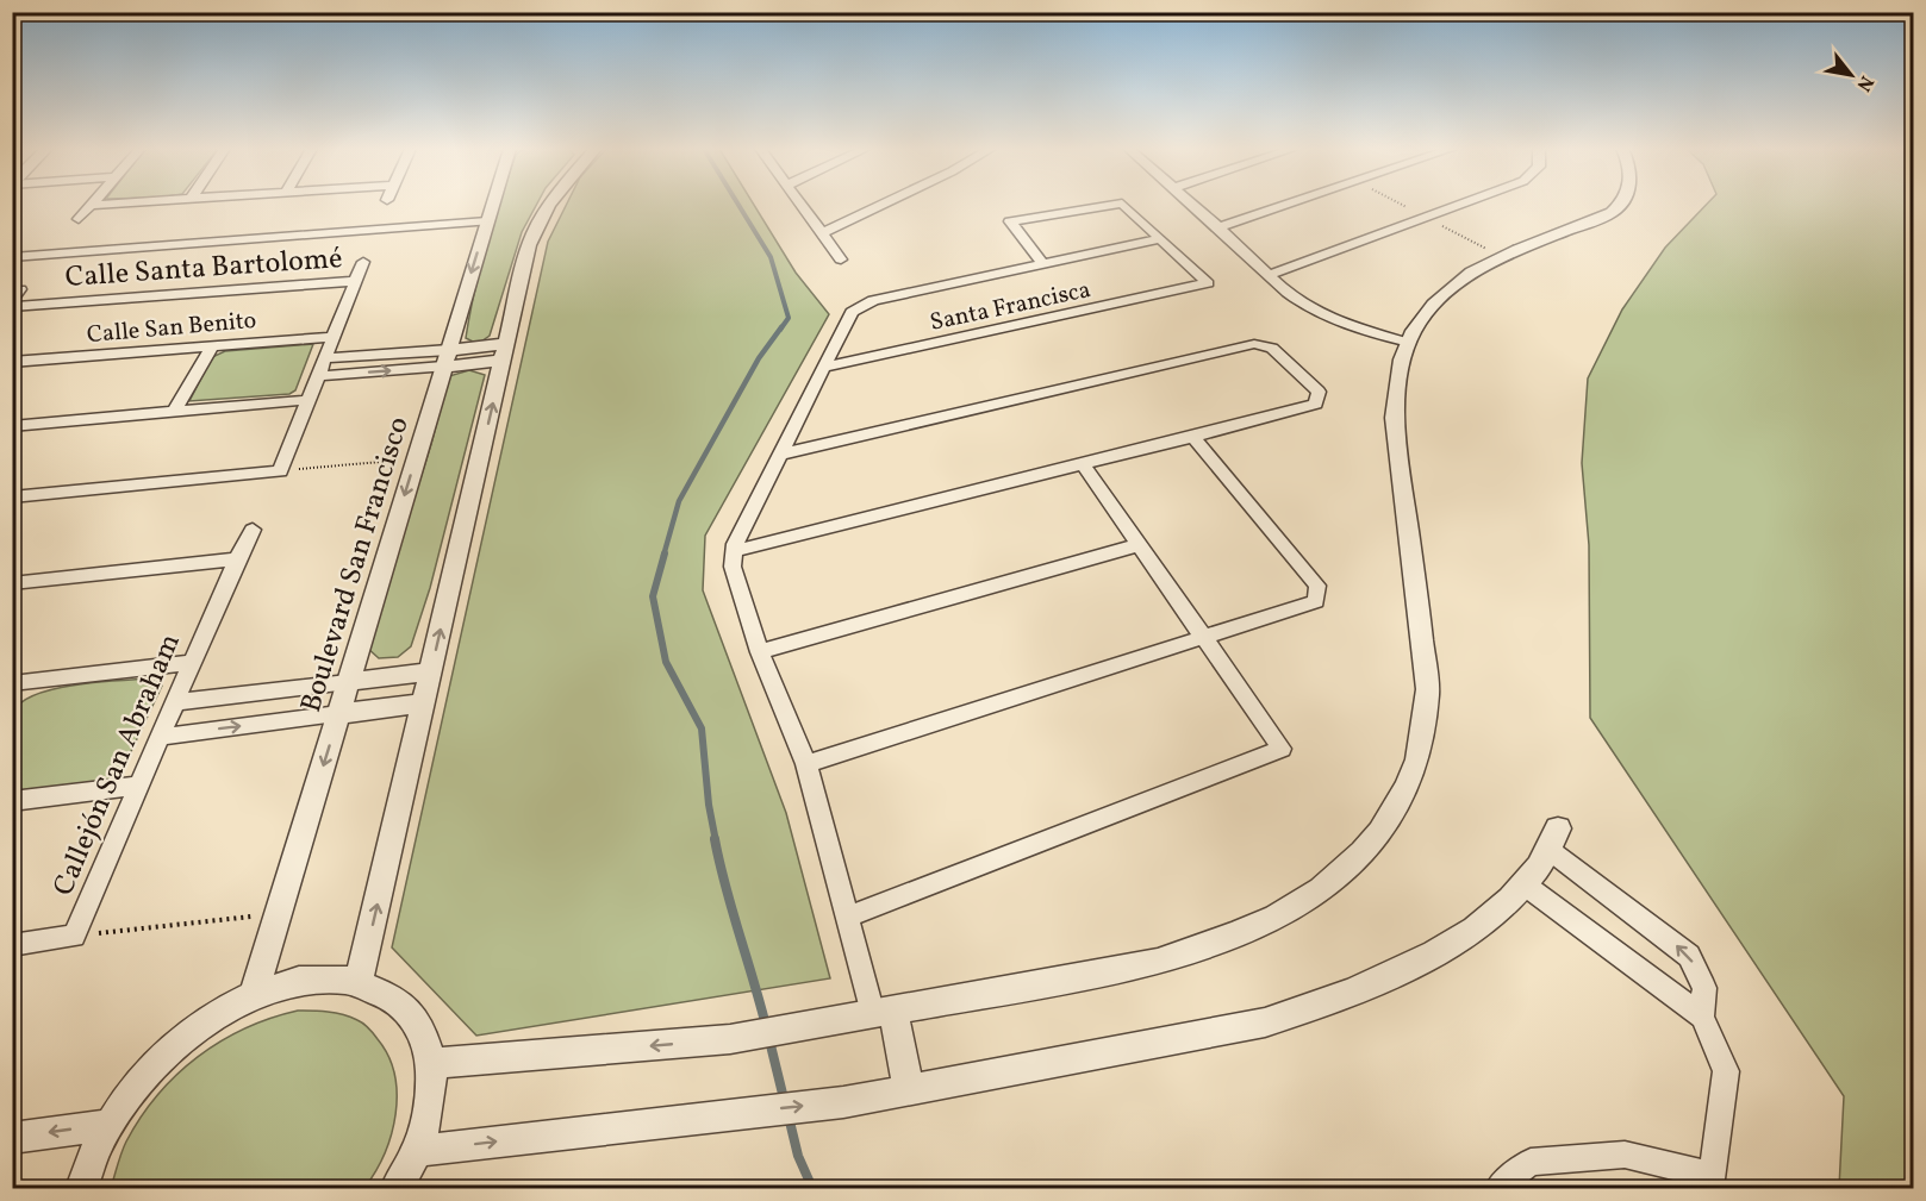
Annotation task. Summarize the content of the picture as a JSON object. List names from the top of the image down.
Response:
{
  "streets": {
    "street": [
      "Calle Santa Bartolomé",
      "Santa Francisca",
      "Calle San Benito",
      "Boulevard San Francisco",
      "Callejón San Abraham"
    ]
  },
  "crossings": [
    ["Calle Santa Bartolomé", "Calle San Benito"]
  ],
  "north": "bottom right"
}
